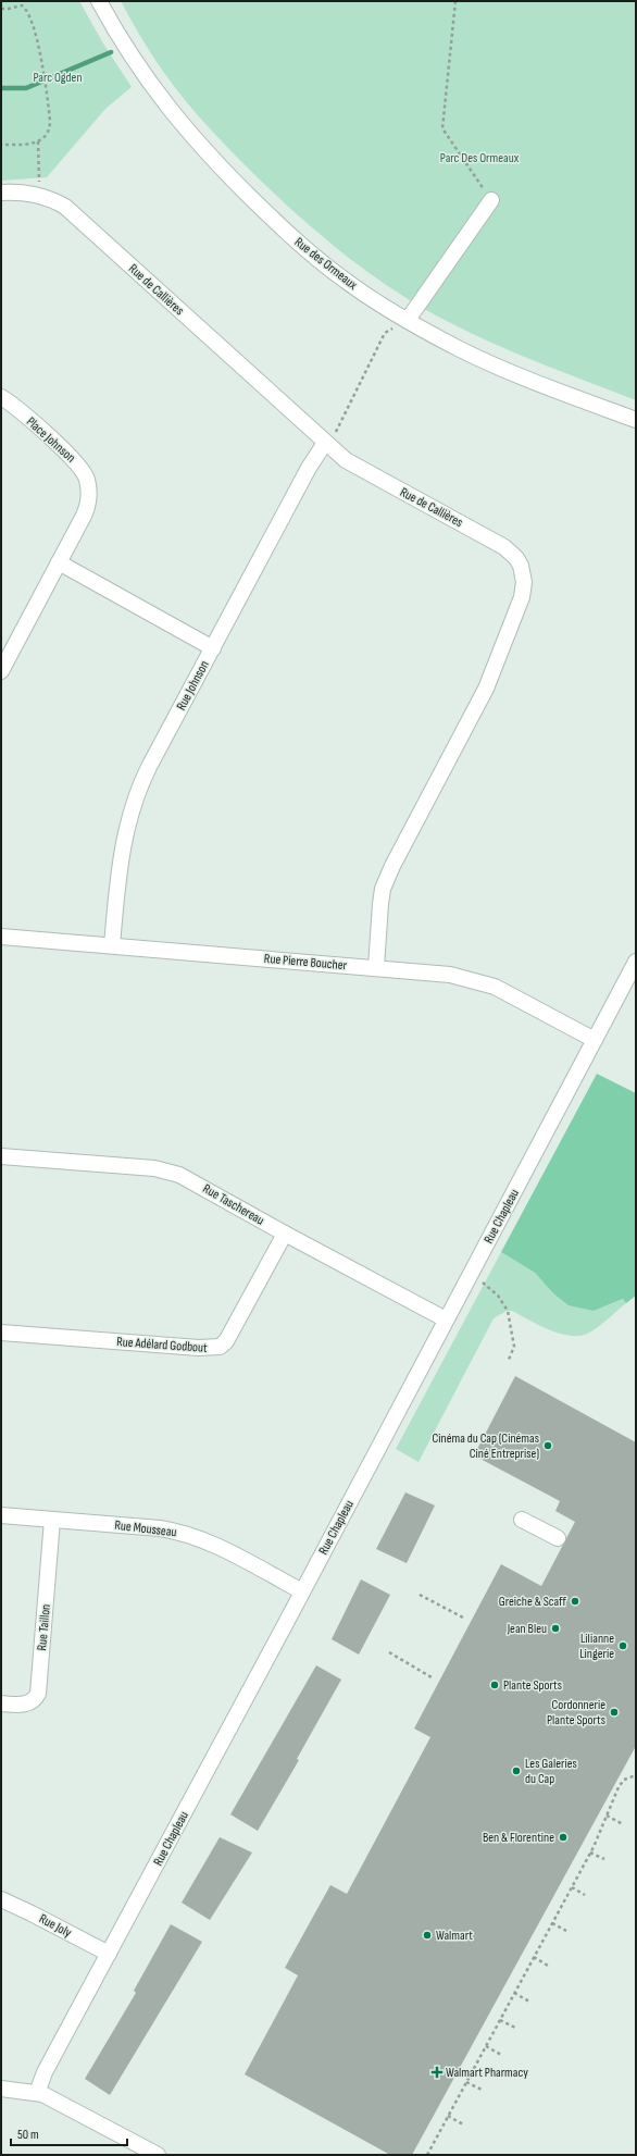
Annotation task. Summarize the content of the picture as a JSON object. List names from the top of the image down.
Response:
{
  "streets": {
    "street": [
      "Rue des Ormeaux",
      "Rue de Callières",
      "Place Johnson",
      "Rue Johnson",
      "Rue Pierre Boucher",
      "Rue Taschereau",
      "Rue Chapleau",
      "Rue Adélard Godbout",
      "Rue Mousseau",
      "Rue Taillon",
      "Rue Joly"
    ]
  },
  "crossings": [
    ["Rue de Callières", "Rue Johnson"],
    ["Rue de Callières", "Rue Pierre Boucher"],
    ["Rue Johnson", "Rue Pierre Boucher"],
    ["Rue Pierre Boucher", "Rue Chapleau"],
    ["Rue Taschereau", "Rue Chapleau"],
    ["Rue Taschereau", "Rue Adélard Godbout"],
    ["Rue Chapleau", "Rue Mousseau"],
    ["Rue Chapleau", "Rue Joly"],
    ["Rue Mousseau", "Rue Taillon"]
  ],
  "parks": ["Parc Ogden", "Parc Des Ormeaux"],
  "places": {
    "other": [
      "Cinéma du Cap (Cinémas Ciné Entreprise)",
      "Greiche & Scaff",
      "Jean Bleu",
      "Lilianne Lingerie",
      "Plante Sports",
      "Cordonnerie Plante Sports",
      "Les Galeries du Cap",
      "Ben & Florentine",
      "Walmart"
    ],
    "health": ["Walmart Pharmacy"]
  },
  "scale_bar": "50 m"
}
